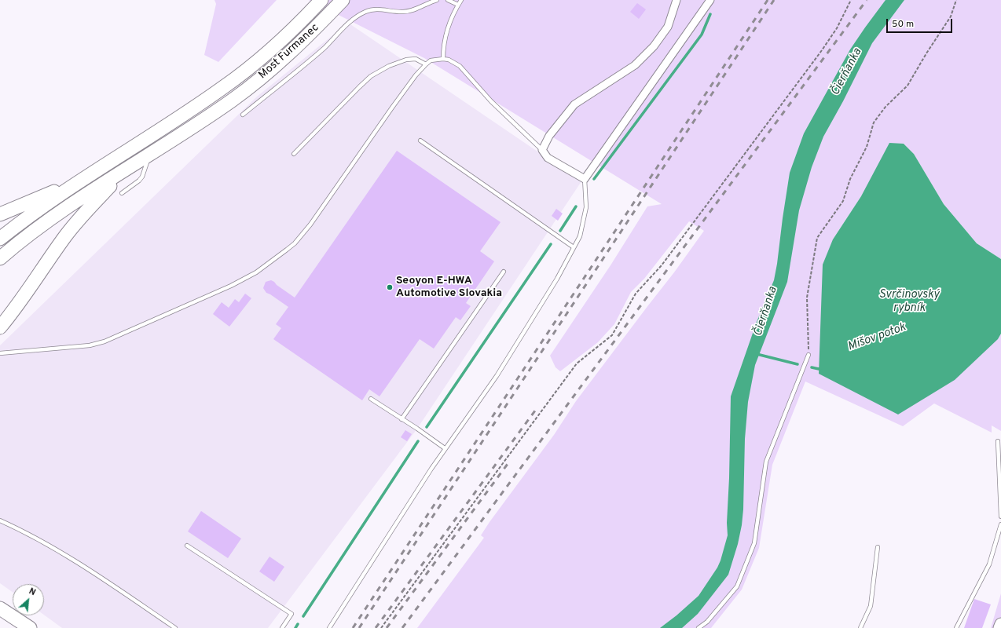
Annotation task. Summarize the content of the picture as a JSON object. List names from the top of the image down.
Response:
{
  "streets": {
    "highway": ["Most Furmanec"]
  },
  "water": ["Čierňanka", "Svrčinovský rybník", "Mišov potok"],
  "places": ["Seoyon E-HWA Automotive Slovakia"],
  "scale_bar": "50 m",
  "north": "top right"
}
